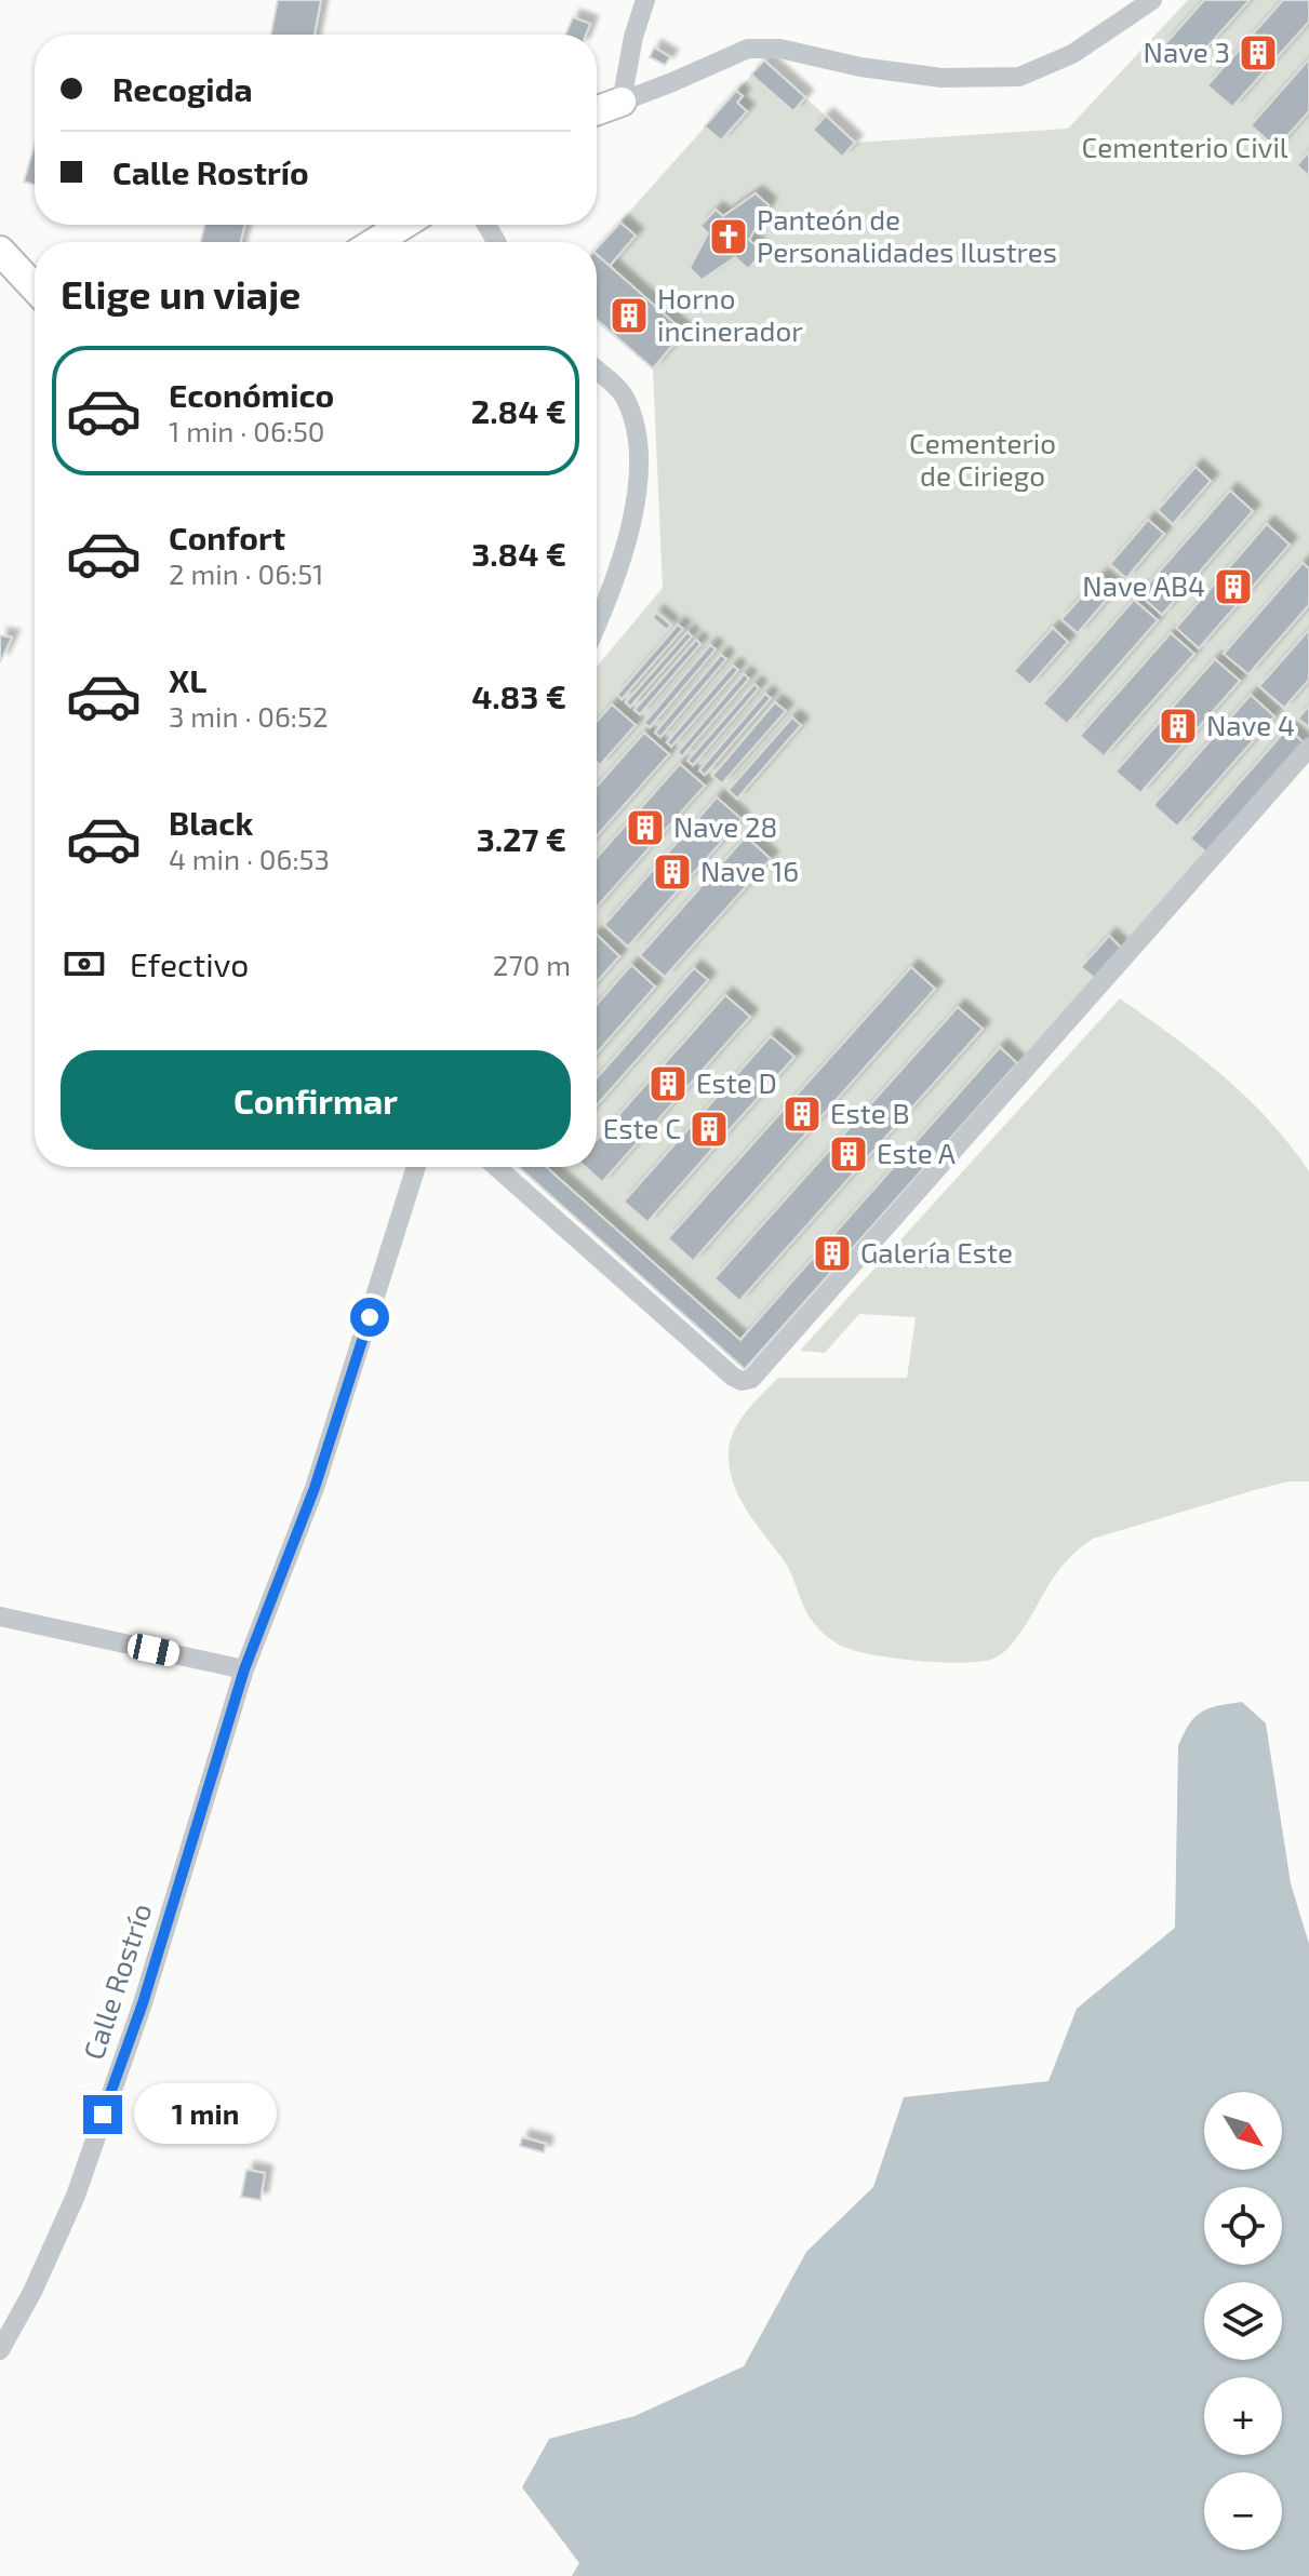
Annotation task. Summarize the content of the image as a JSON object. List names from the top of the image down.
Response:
{
  "streets": {
    "street": ["Calle Rostrío"]
  },
  "parks": ["Cementerio Civil", "Cementerio de Ciriego"],
  "places": {
    "building": [
      "Nave 3",
      "Horno incinerador",
      "Nave AB4",
      "Nave 4",
      "Nave 28",
      "Nave 16",
      "Este D",
      "Este B",
      "Este C",
      "Este A",
      "Galería Este"
    ],
    "church": ["Panteón de Personalidades Ilustres"]
  },
  "north": "bottom right",
  "page": {
    "banner": ["Recogida", "Calle Rostrío"],
    "heading": "Elige un viaje",
    "list": [
      {
        "name": "Económico",
        "note": "1 min · 06:50",
        "value": "2.84 €"
      },
      {
        "name": "Confort",
        "note": "2 min · 06:51",
        "value": "3.84 €"
      },
      {
        "name": "XL",
        "note": "3 min · 06:52",
        "value": "4.83 €"
      },
      {
        "name": "Black",
        "note": "4 min · 06:53",
        "value": "3.27 €"
      }
    ],
    "pay": ["Efectivo", "270 m"],
    "buttons": "Confirmar",
    "bubble": "1 min",
    "map_buttons": ["+", "−"]
  }
}
